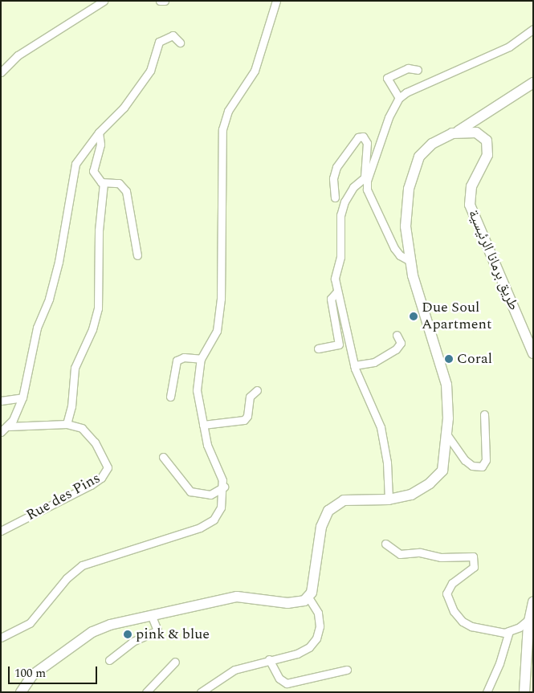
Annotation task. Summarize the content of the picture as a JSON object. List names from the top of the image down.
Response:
{
  "streets": {
    "main road": ["طريق برمانا الرئيسية"],
    "street": ["Rue des Pins"]
  },
  "places": ["Due Soul Apartment", "Coral", "pink & blue"],
  "scale_bar": "100 m"
}
